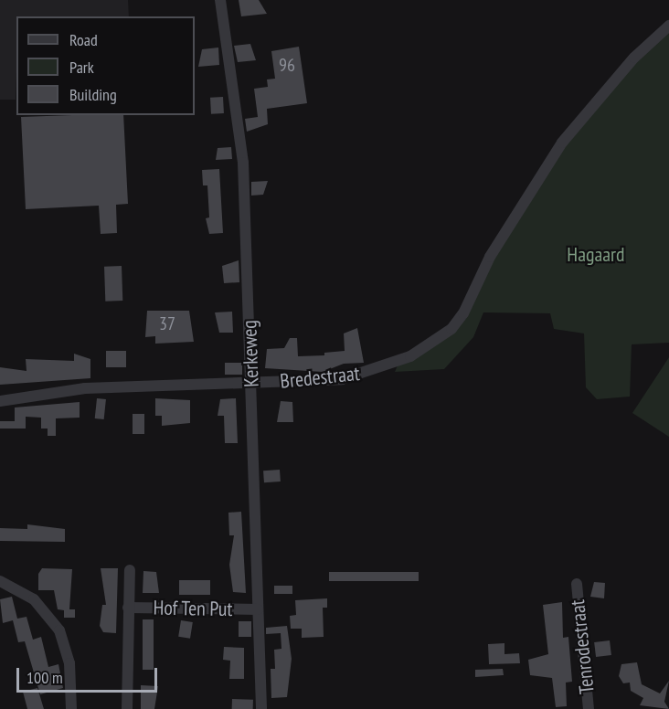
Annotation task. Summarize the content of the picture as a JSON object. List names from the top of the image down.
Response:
{
  "streets": {
    "street": [
      "Kerkeweg",
      "Bredestraat",
      "Hof Ten Put",
      "Tenrodestraat"
    ]
  },
  "crossings": [
    ["Kerkeweg", "Bredestraat"],
    ["Kerkeweg", "Hof Ten Put"]
  ],
  "parks": ["Hagaard"],
  "house_numbers": ["96", "37"],
  "legend": ["Road", "Park", "Building"],
  "scale_bar": "100 m"
}
